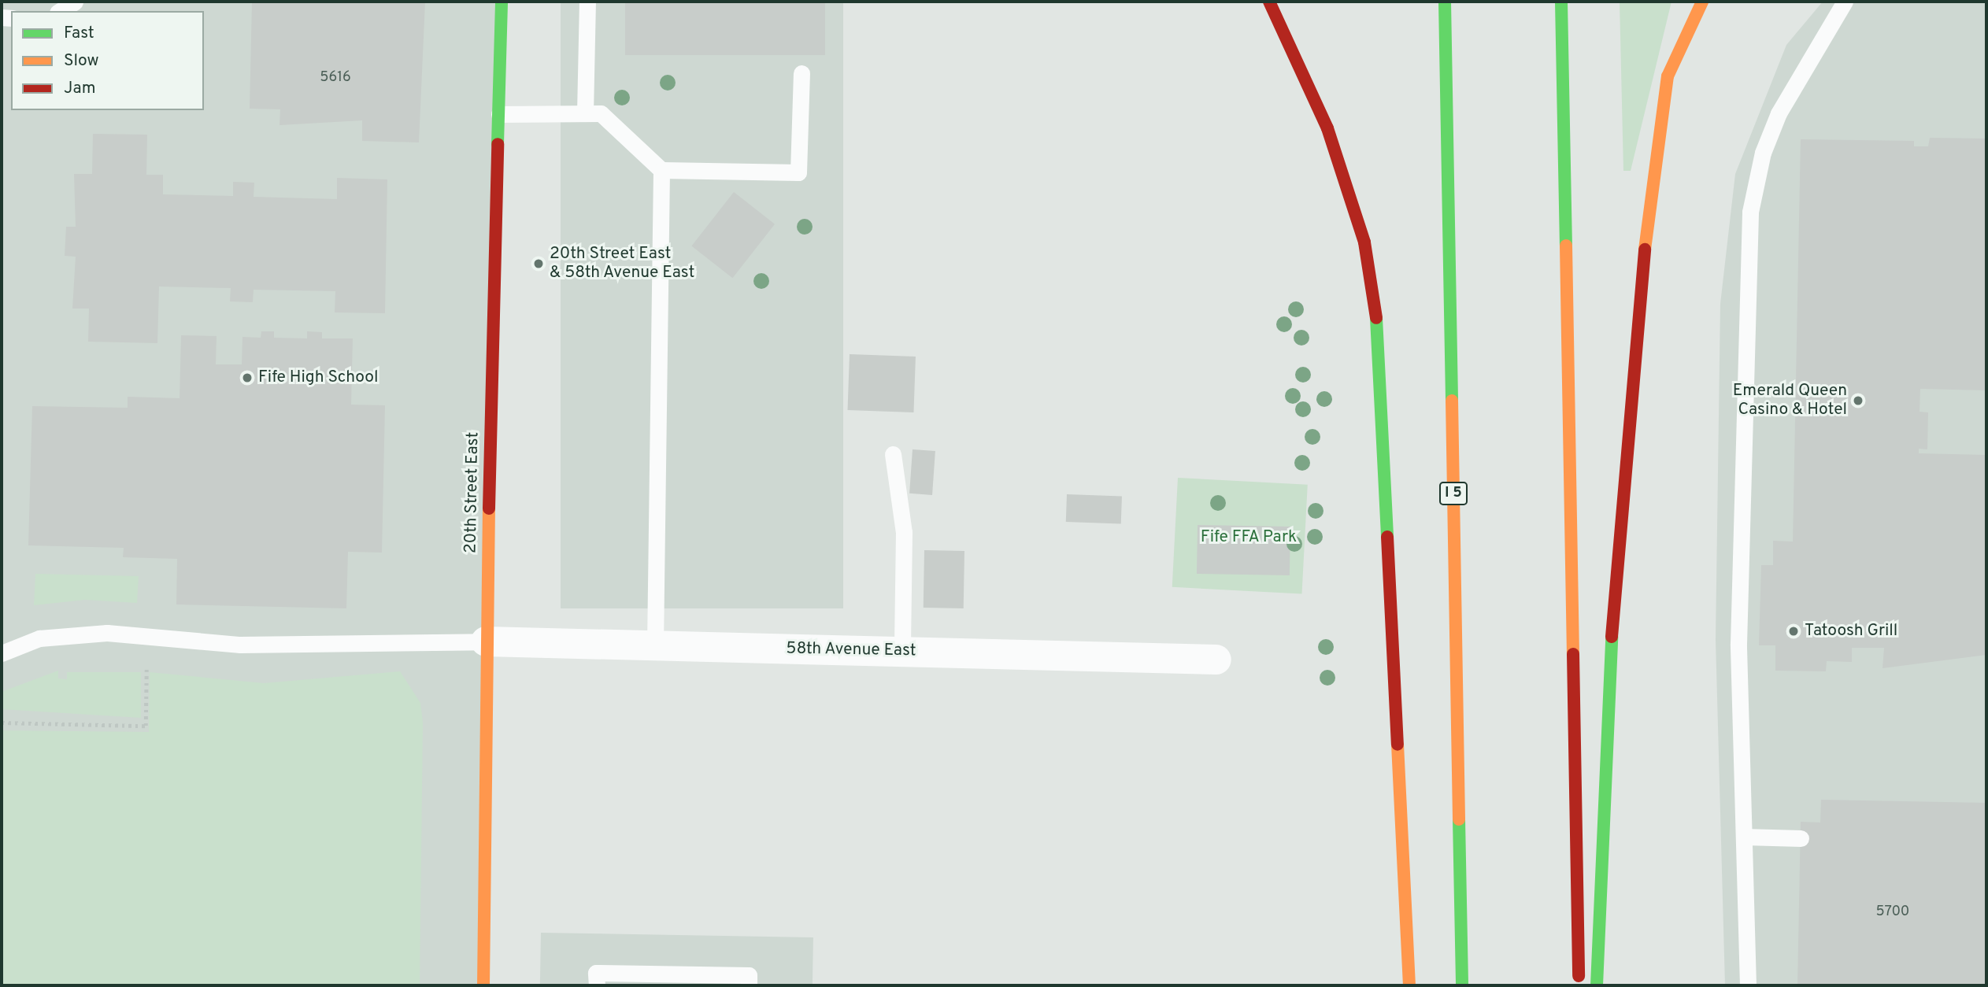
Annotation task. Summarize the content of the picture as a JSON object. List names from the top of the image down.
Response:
{
  "streets": {
    "main road": ["20th Street East", "I 5"],
    "street": ["58th Avenue East"]
  },
  "crossings": [
    ["20th Street East", "58th Avenue East"]
  ],
  "parks": ["Fife FFA Park"],
  "places": [
    "20th Street East & 58th Avenue East",
    "Fife High School",
    "Emerald Queen Casino & Hotel",
    "Tatoosh Grill"
  ],
  "house_numbers": ["5616", "5700"],
  "legend": ["Fast", "Slow", "Jam"]
}
